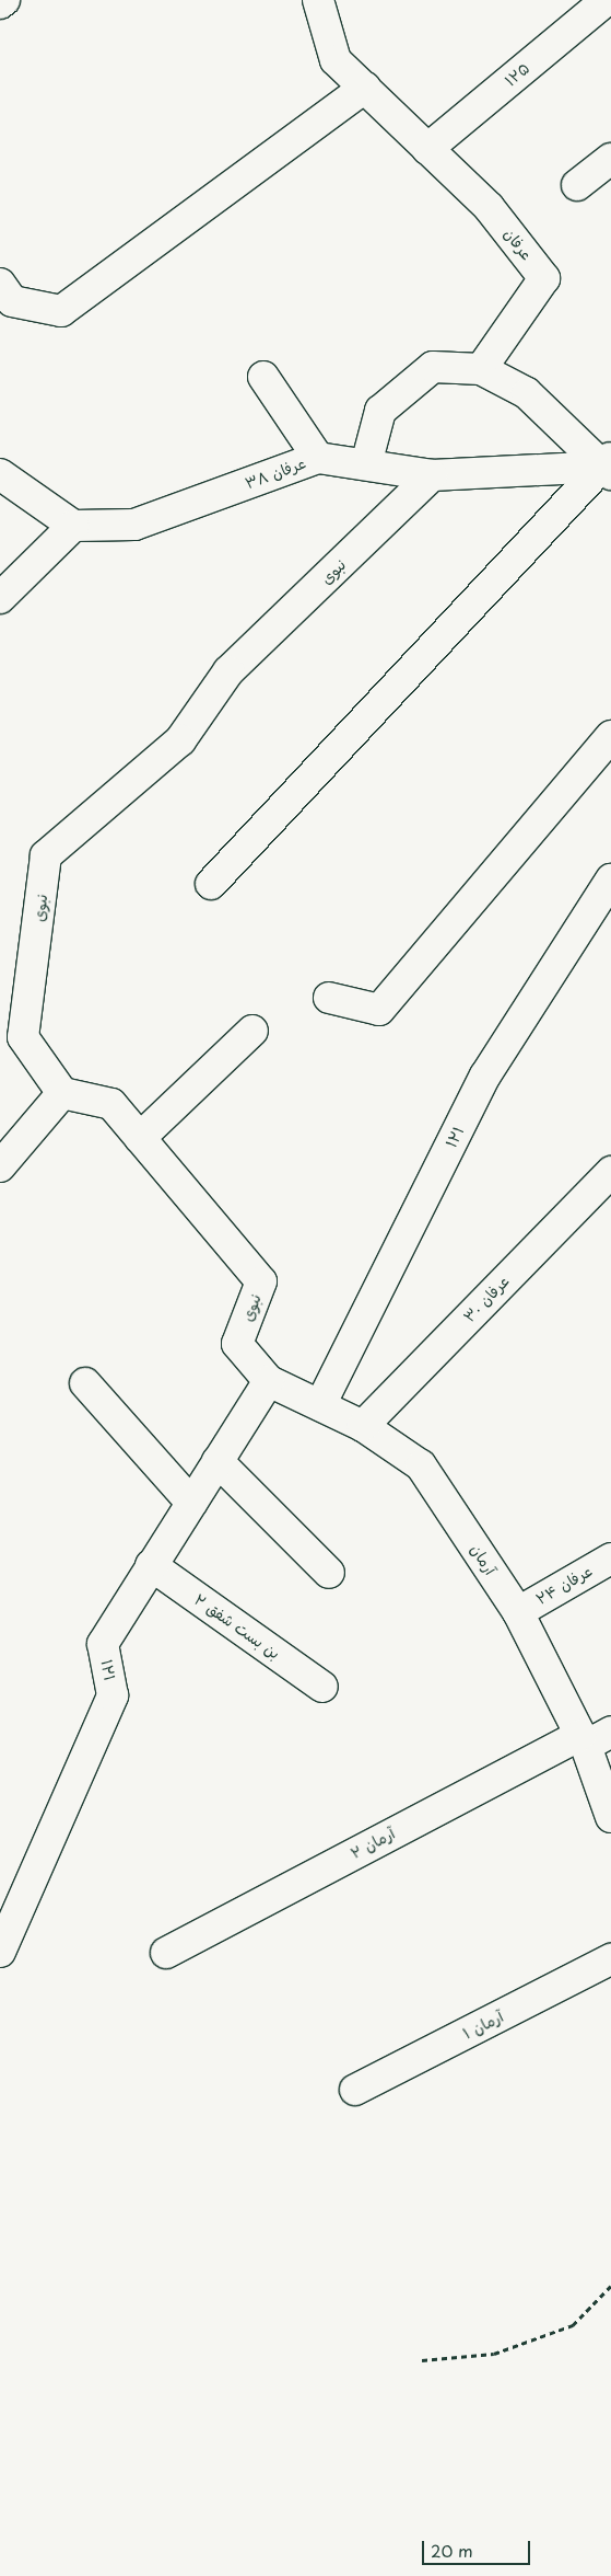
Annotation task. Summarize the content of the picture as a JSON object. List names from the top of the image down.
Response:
{
  "streets": {
    "street": [
      "۱۲۵",
      "عرفان",
      "عرفان ۳۸",
      "نبوی",
      "۱۲۱",
      "عرفان ۳۰",
      "آرمان",
      "عرفان ۲۴",
      "بن بست شفق ۲",
      "آرمان ۲",
      "آرمان ۱"
    ]
  },
  "crossings": [
    ["۱۲۵", "عرفان"],
    ["عرفان ۳۸", "نبوی"],
    ["نبوی", "۱۲۱"],
    ["نبوی", "آرمان"],
    ["۱۲۱", "آرمان"],
    ["۱۲۱", "بن بست شفق ۲"],
    ["عرفان ۳۰", "آرمان"],
    ["آرمان", "عرفان ۲۴"],
    ["آرمان", "آرمان ۲"]
  ],
  "scale_bar": "20 m"
}
